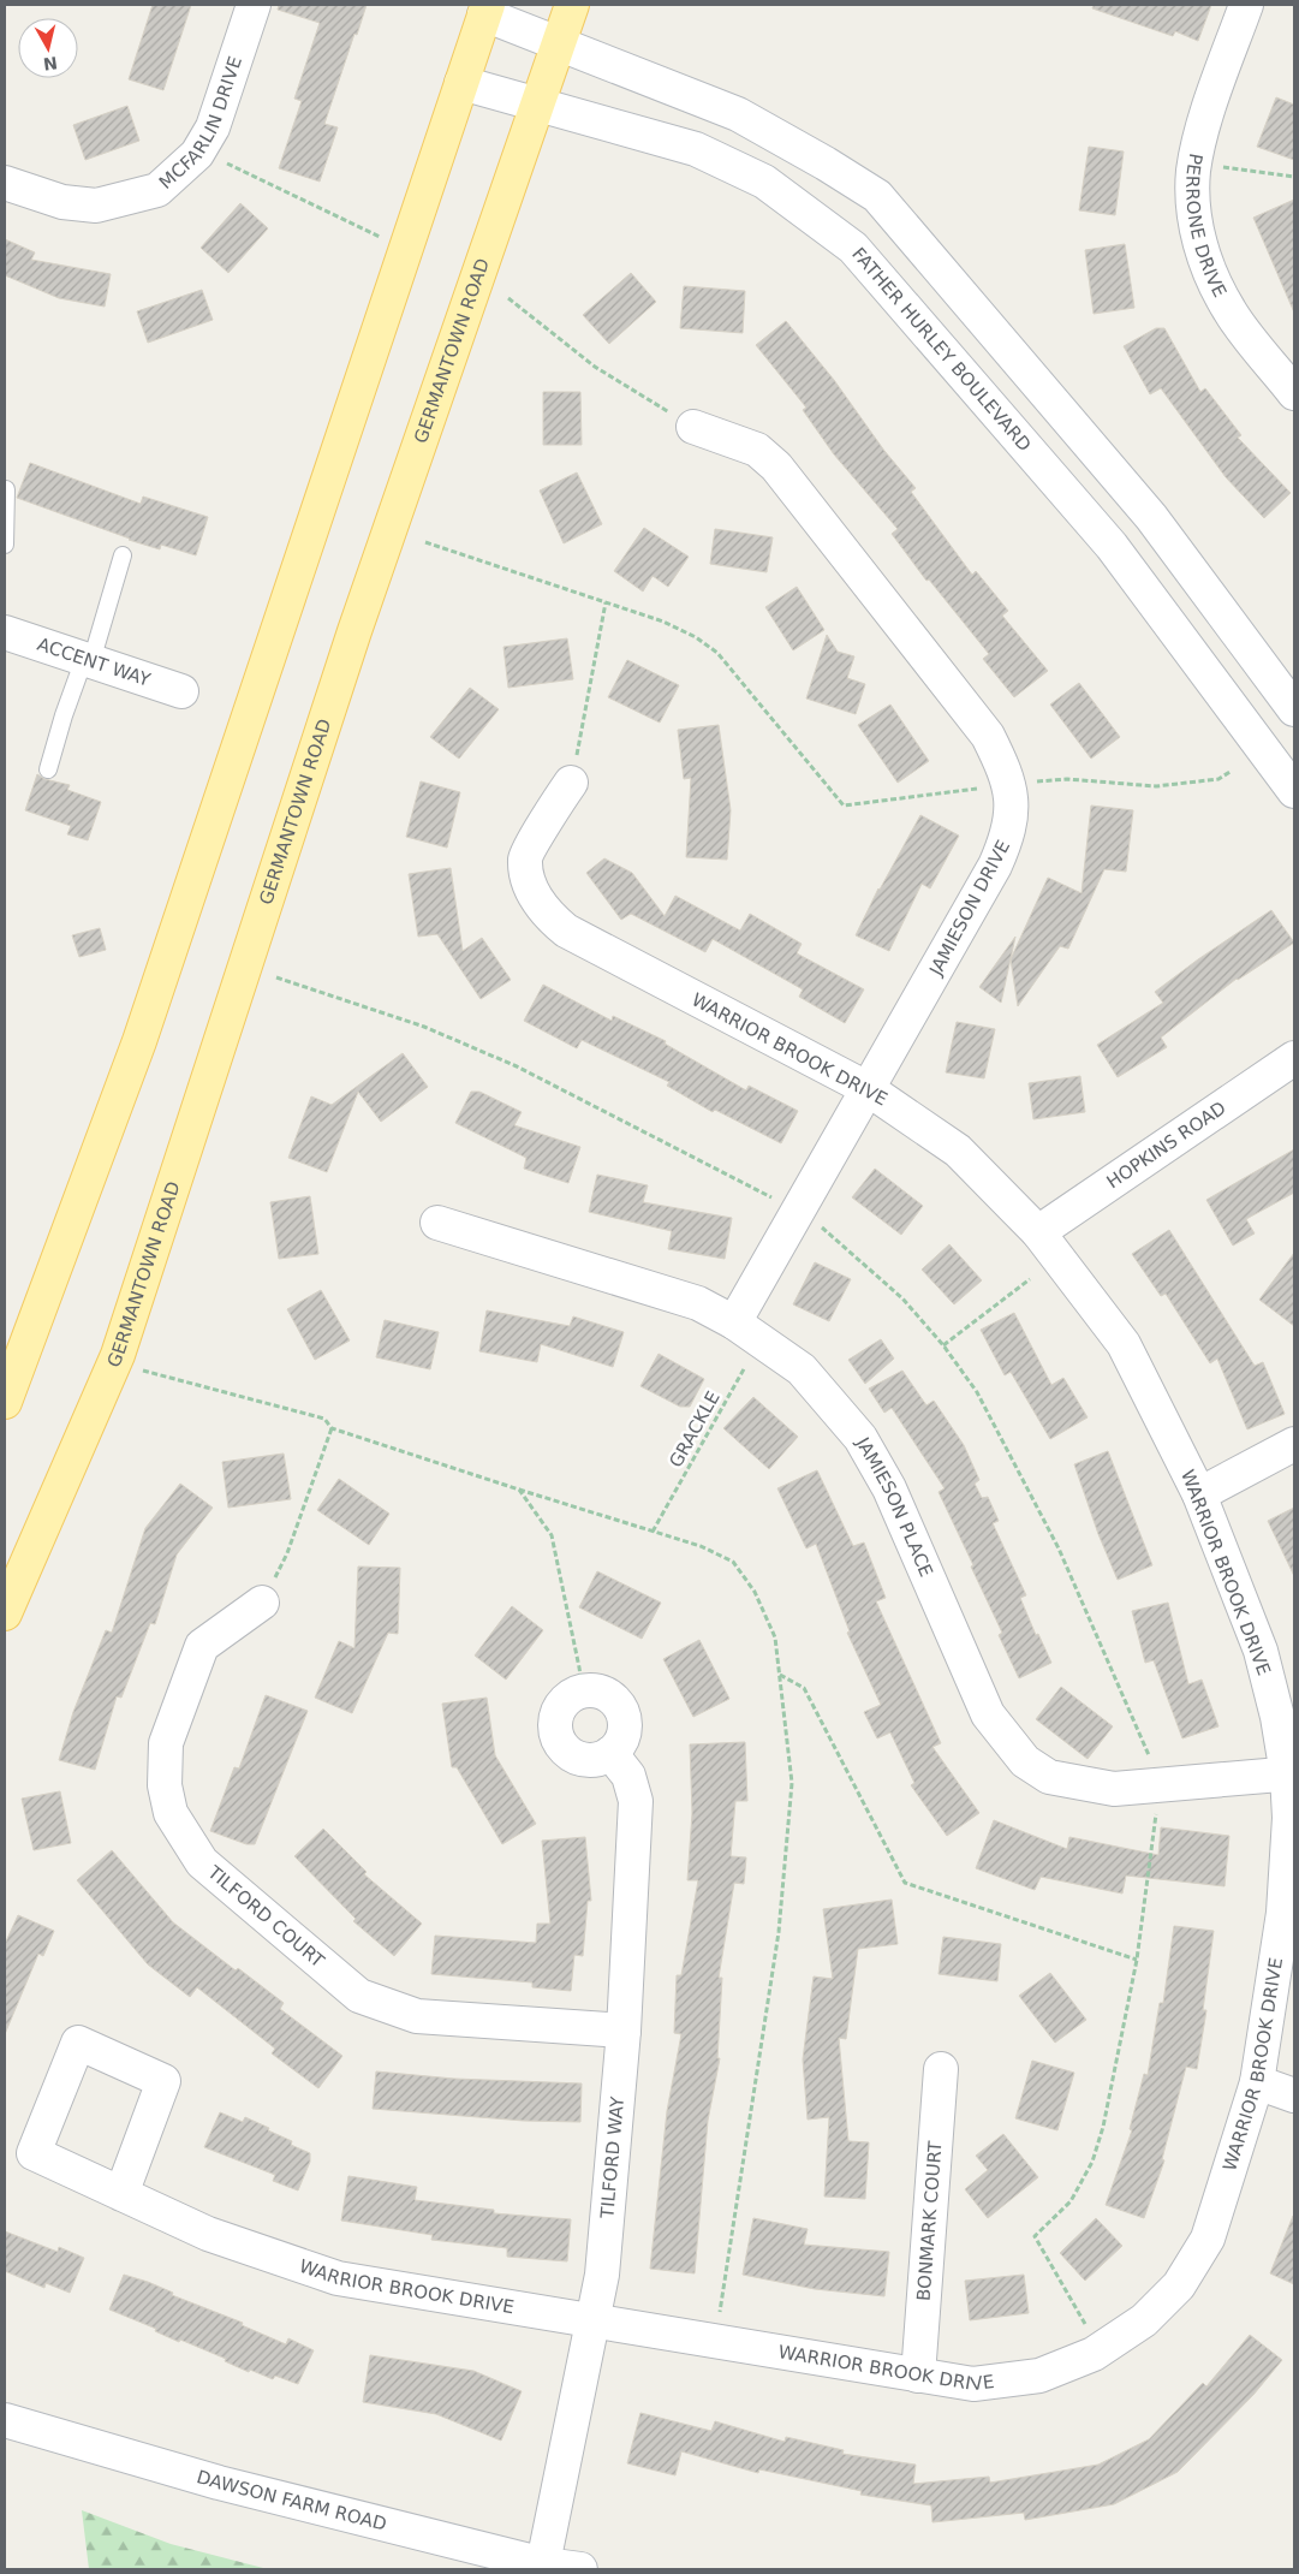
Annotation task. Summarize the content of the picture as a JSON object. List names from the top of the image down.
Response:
{
  "streets": {
    "main road": ["GERMANTOWN ROAD"],
    "street": [
      "MCFARLIN DRIVE",
      "PERRONE DRIVE",
      "FATHER HURLEY BOULEVARD",
      "ACCENT WAY",
      "JAMIESON DRIVE",
      "WARRIOR BROOK DRIVE",
      "HOPKINS ROAD",
      "JAMIESON PLACE",
      "TILFORD COURT",
      "TILFORD WAY",
      "BONMARK COURT",
      "DAWSON FARM ROAD"
    ],
    "path": ["GRACKLE"]
  },
  "crossings": [
    ["FATHER HURLEY BOULEVARD", "GERMANTOWN ROAD"],
    ["JAMIESON DRIVE", "WARRIOR BROOK DRIVE"],
    ["JAMIESON DRIVE", "JAMIESON PLACE"],
    ["WARRIOR BROOK DRIVE", "HOPKINS ROAD"],
    ["WARRIOR BROOK DRIVE", "JAMIESON PLACE"],
    ["WARRIOR BROOK DRIVE", "TILFORD WAY"],
    ["WARRIOR BROOK DRIVE", "BONMARK COURT"],
    ["GRACKLE", "JAMIESON PLACE"],
    ["TILFORD COURT", "TILFORD WAY"],
    ["TILFORD WAY", "DAWSON FARM ROAD"]
  ],
  "north": "bottom"
}
